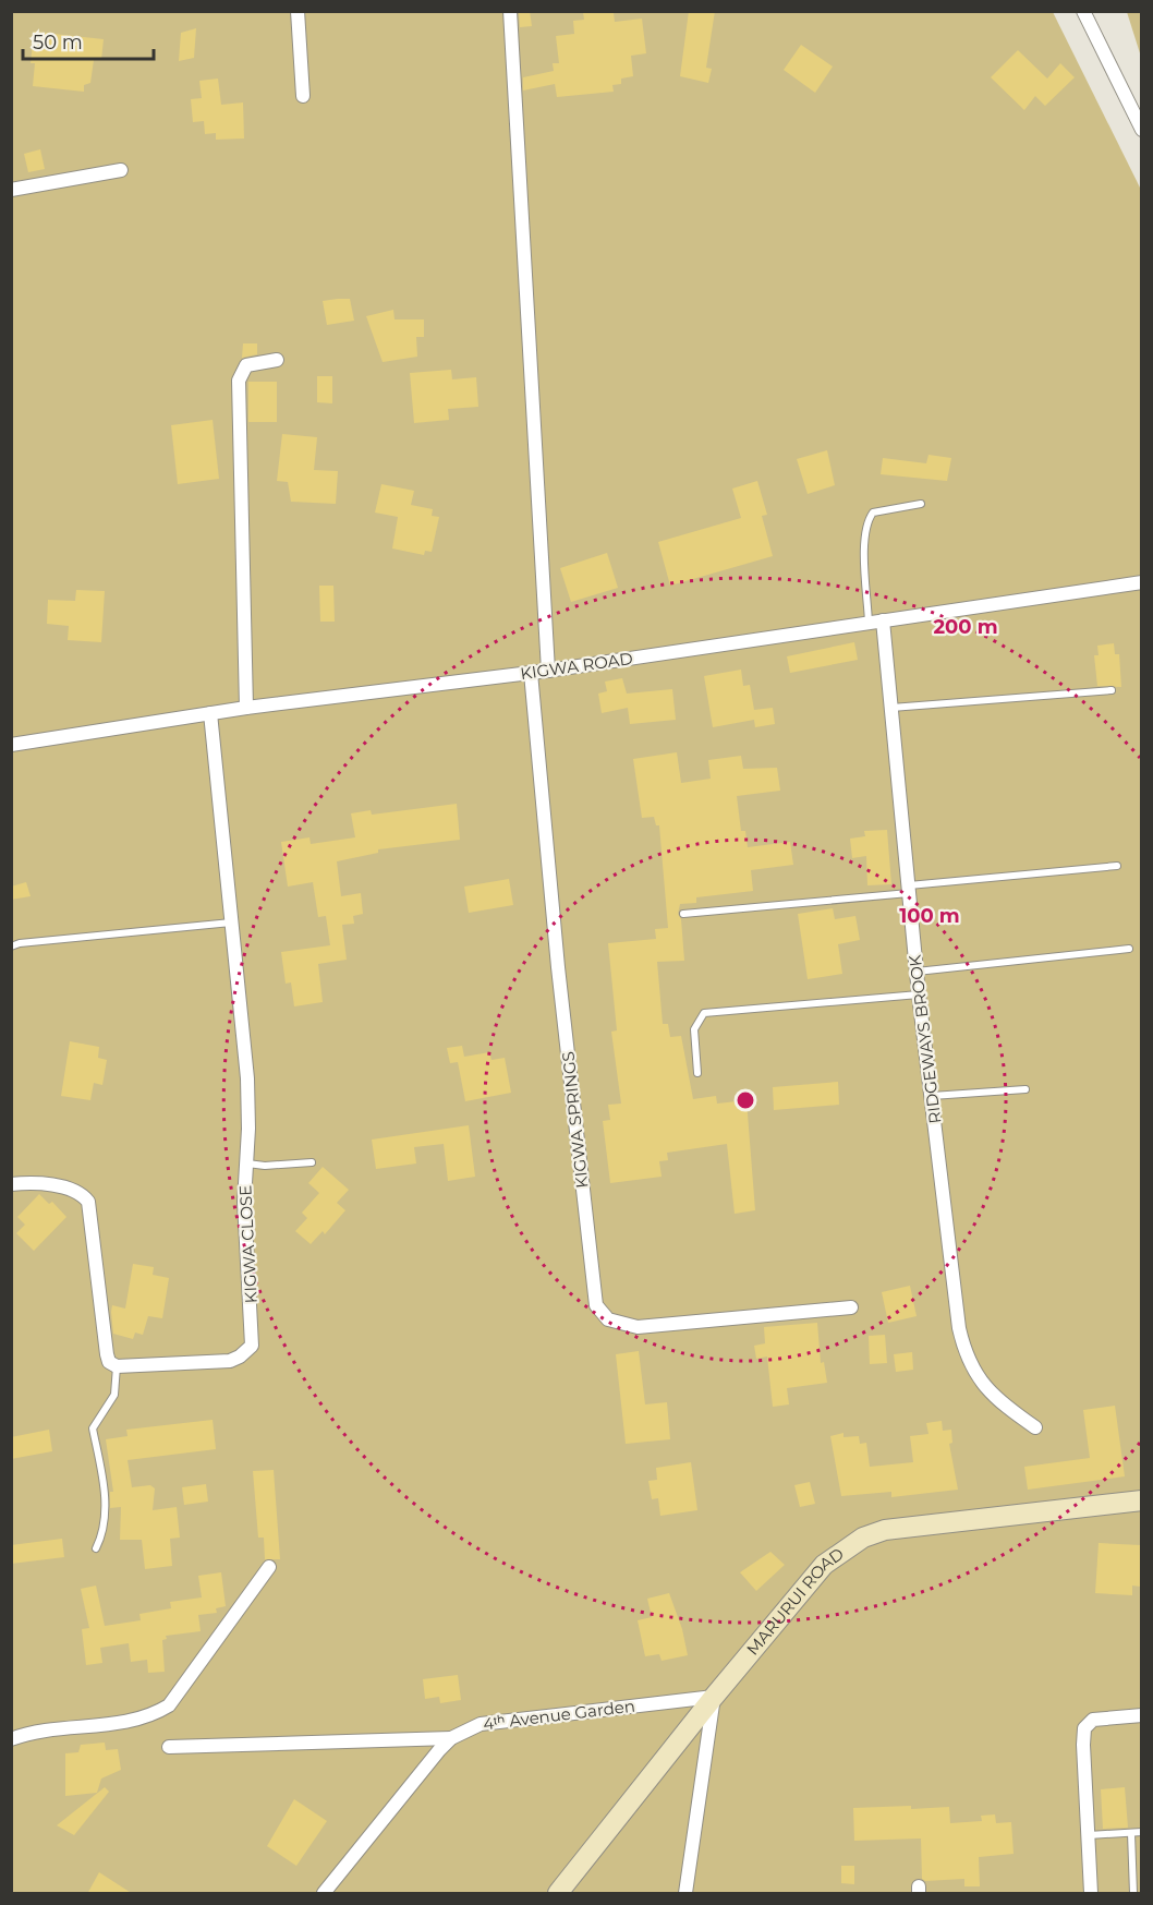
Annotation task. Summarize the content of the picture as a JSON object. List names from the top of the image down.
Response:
{
  "streets": {
    "street": [
      "KIGWA ROAD",
      "RIDGEWAYS BROOK",
      "KIGWA SPRINGS",
      "KIGWA CLOSE",
      "MARURUI ROAD",
      "4ᵗʰ Avenue Garden"
    ]
  },
  "crossings": [
    ["KIGWA ROAD", "RIDGEWAYS BROOK"],
    ["KIGWA ROAD", "KIGWA SPRINGS"],
    ["KIGWA ROAD", "KIGWA CLOSE"],
    ["MARURUI ROAD", "4ᵗʰ Avenue Garden"]
  ],
  "scale_bar": "50 m",
  "rings": ["200 m", "100 m"]
}
